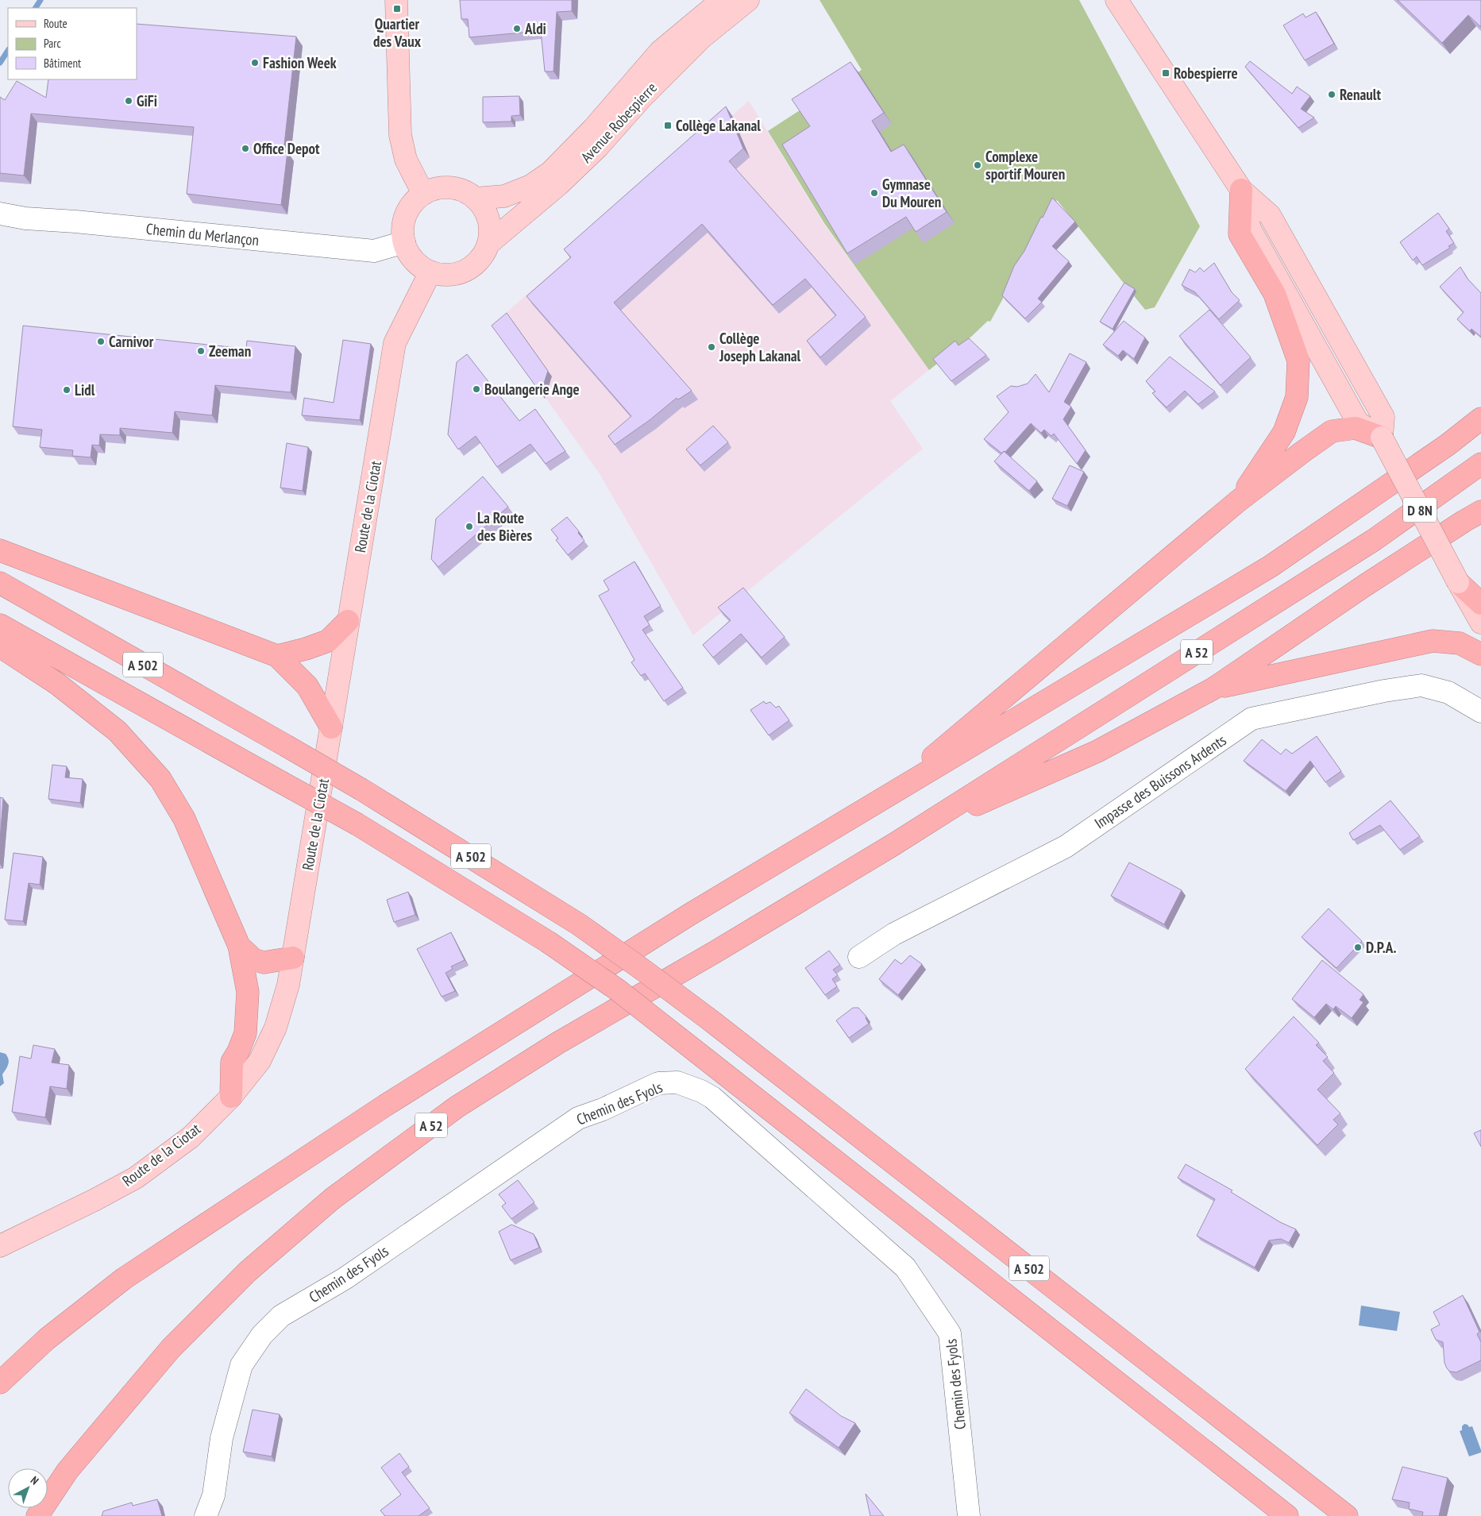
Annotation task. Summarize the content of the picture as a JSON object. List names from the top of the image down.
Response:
{
  "streets": {
    "highway": ["A 52", "A 502"],
    "main road": ["Avenue Robespierre", "Route de la Ciotat", "D 8N"],
    "street": ["Chemin du Merlançon", "Impasse des Buissons Ardents", "Chemin des Fyols"]
  },
  "crossings": [
    ["Avenue Robespierre", "Chemin du Merlançon"],
    ["Avenue Robespierre", "Route de la Ciotat"],
    ["Chemin du Merlançon", "Route de la Ciotat"]
  ],
  "places": {
    "transit": ["Quartier des Vaux", "Robespierre", "Collège Lakanal"],
    "other": [
      "Aldi",
      "Fashion Week",
      "Renault",
      "GiFi",
      "Office Depot",
      "Complexe sportif Mouren",
      "Gymnase Du Mouren",
      "Carnivor",
      "Collège Joseph Lakanal",
      "Zeeman",
      "Boulangerie Ange",
      "Lidl",
      "La Route des Bières",
      "D.P.A."
    ]
  },
  "legend": ["Route", "Parc", "Bâtiment"],
  "north": "top right"
}
